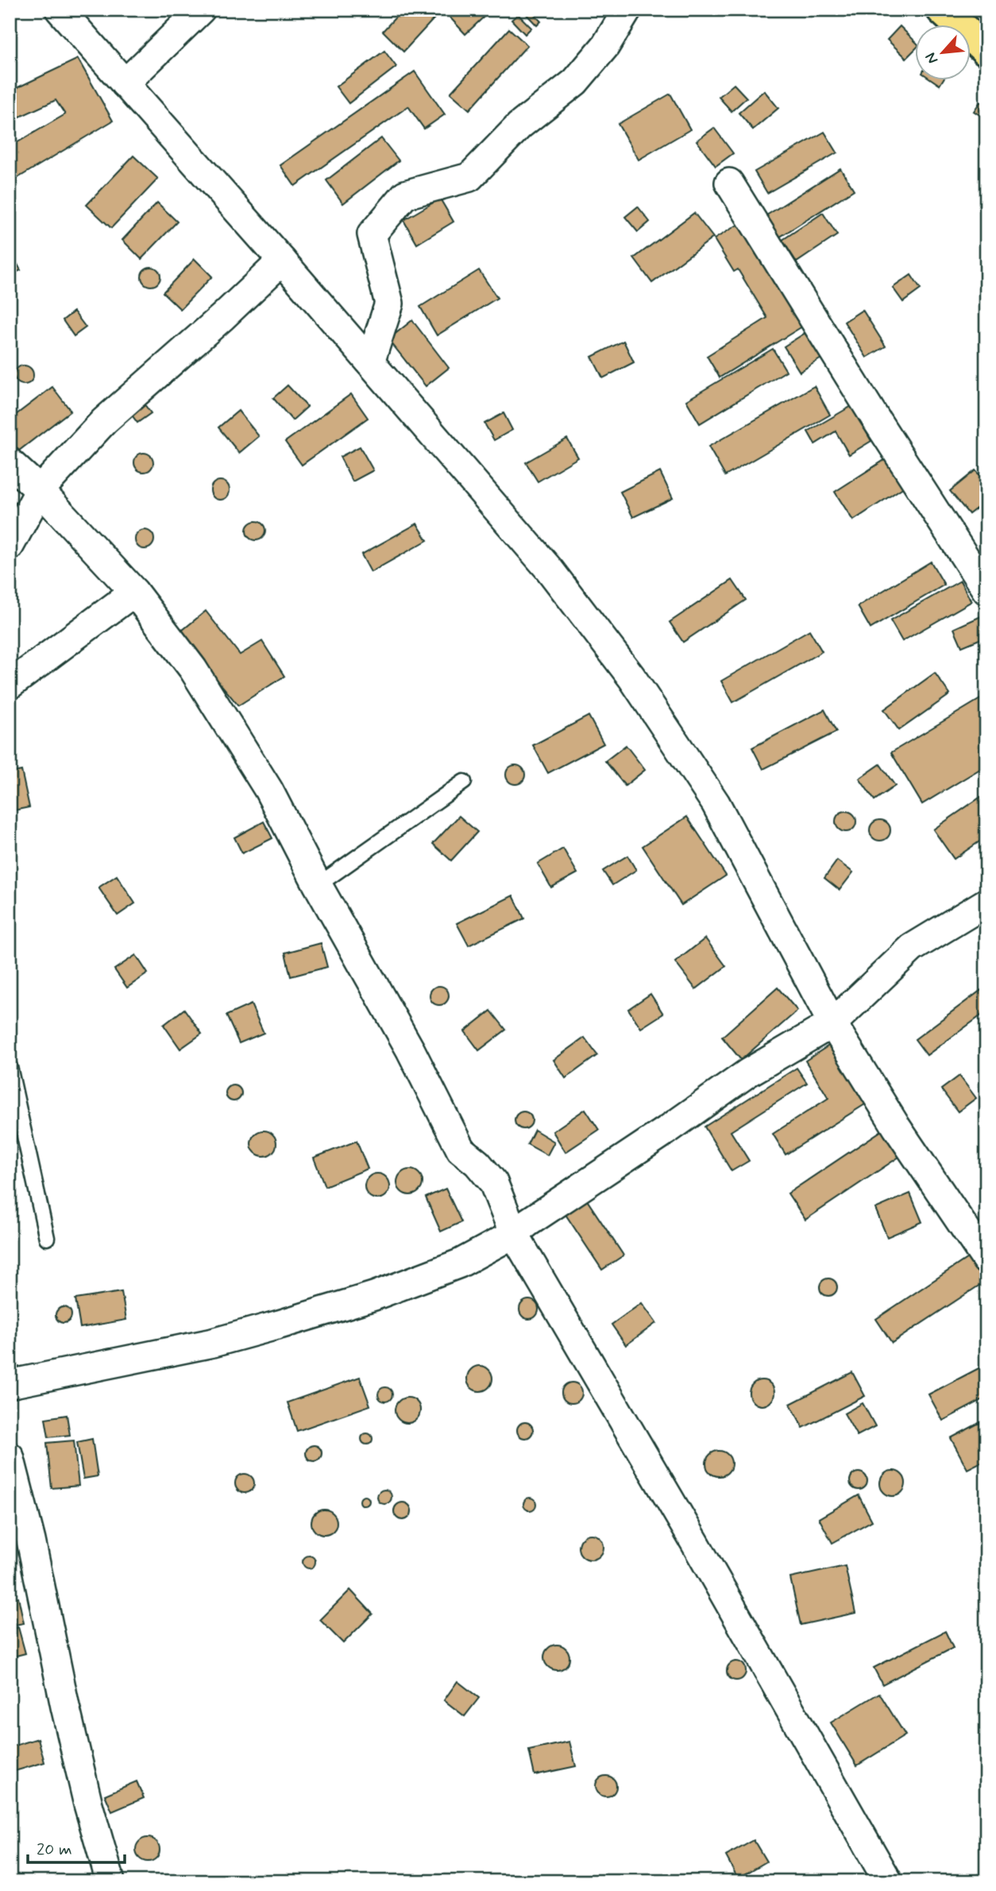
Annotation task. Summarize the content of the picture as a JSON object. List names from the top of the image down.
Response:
{
  "scale_bar": "20 m",
  "north": "bottom left"
}
